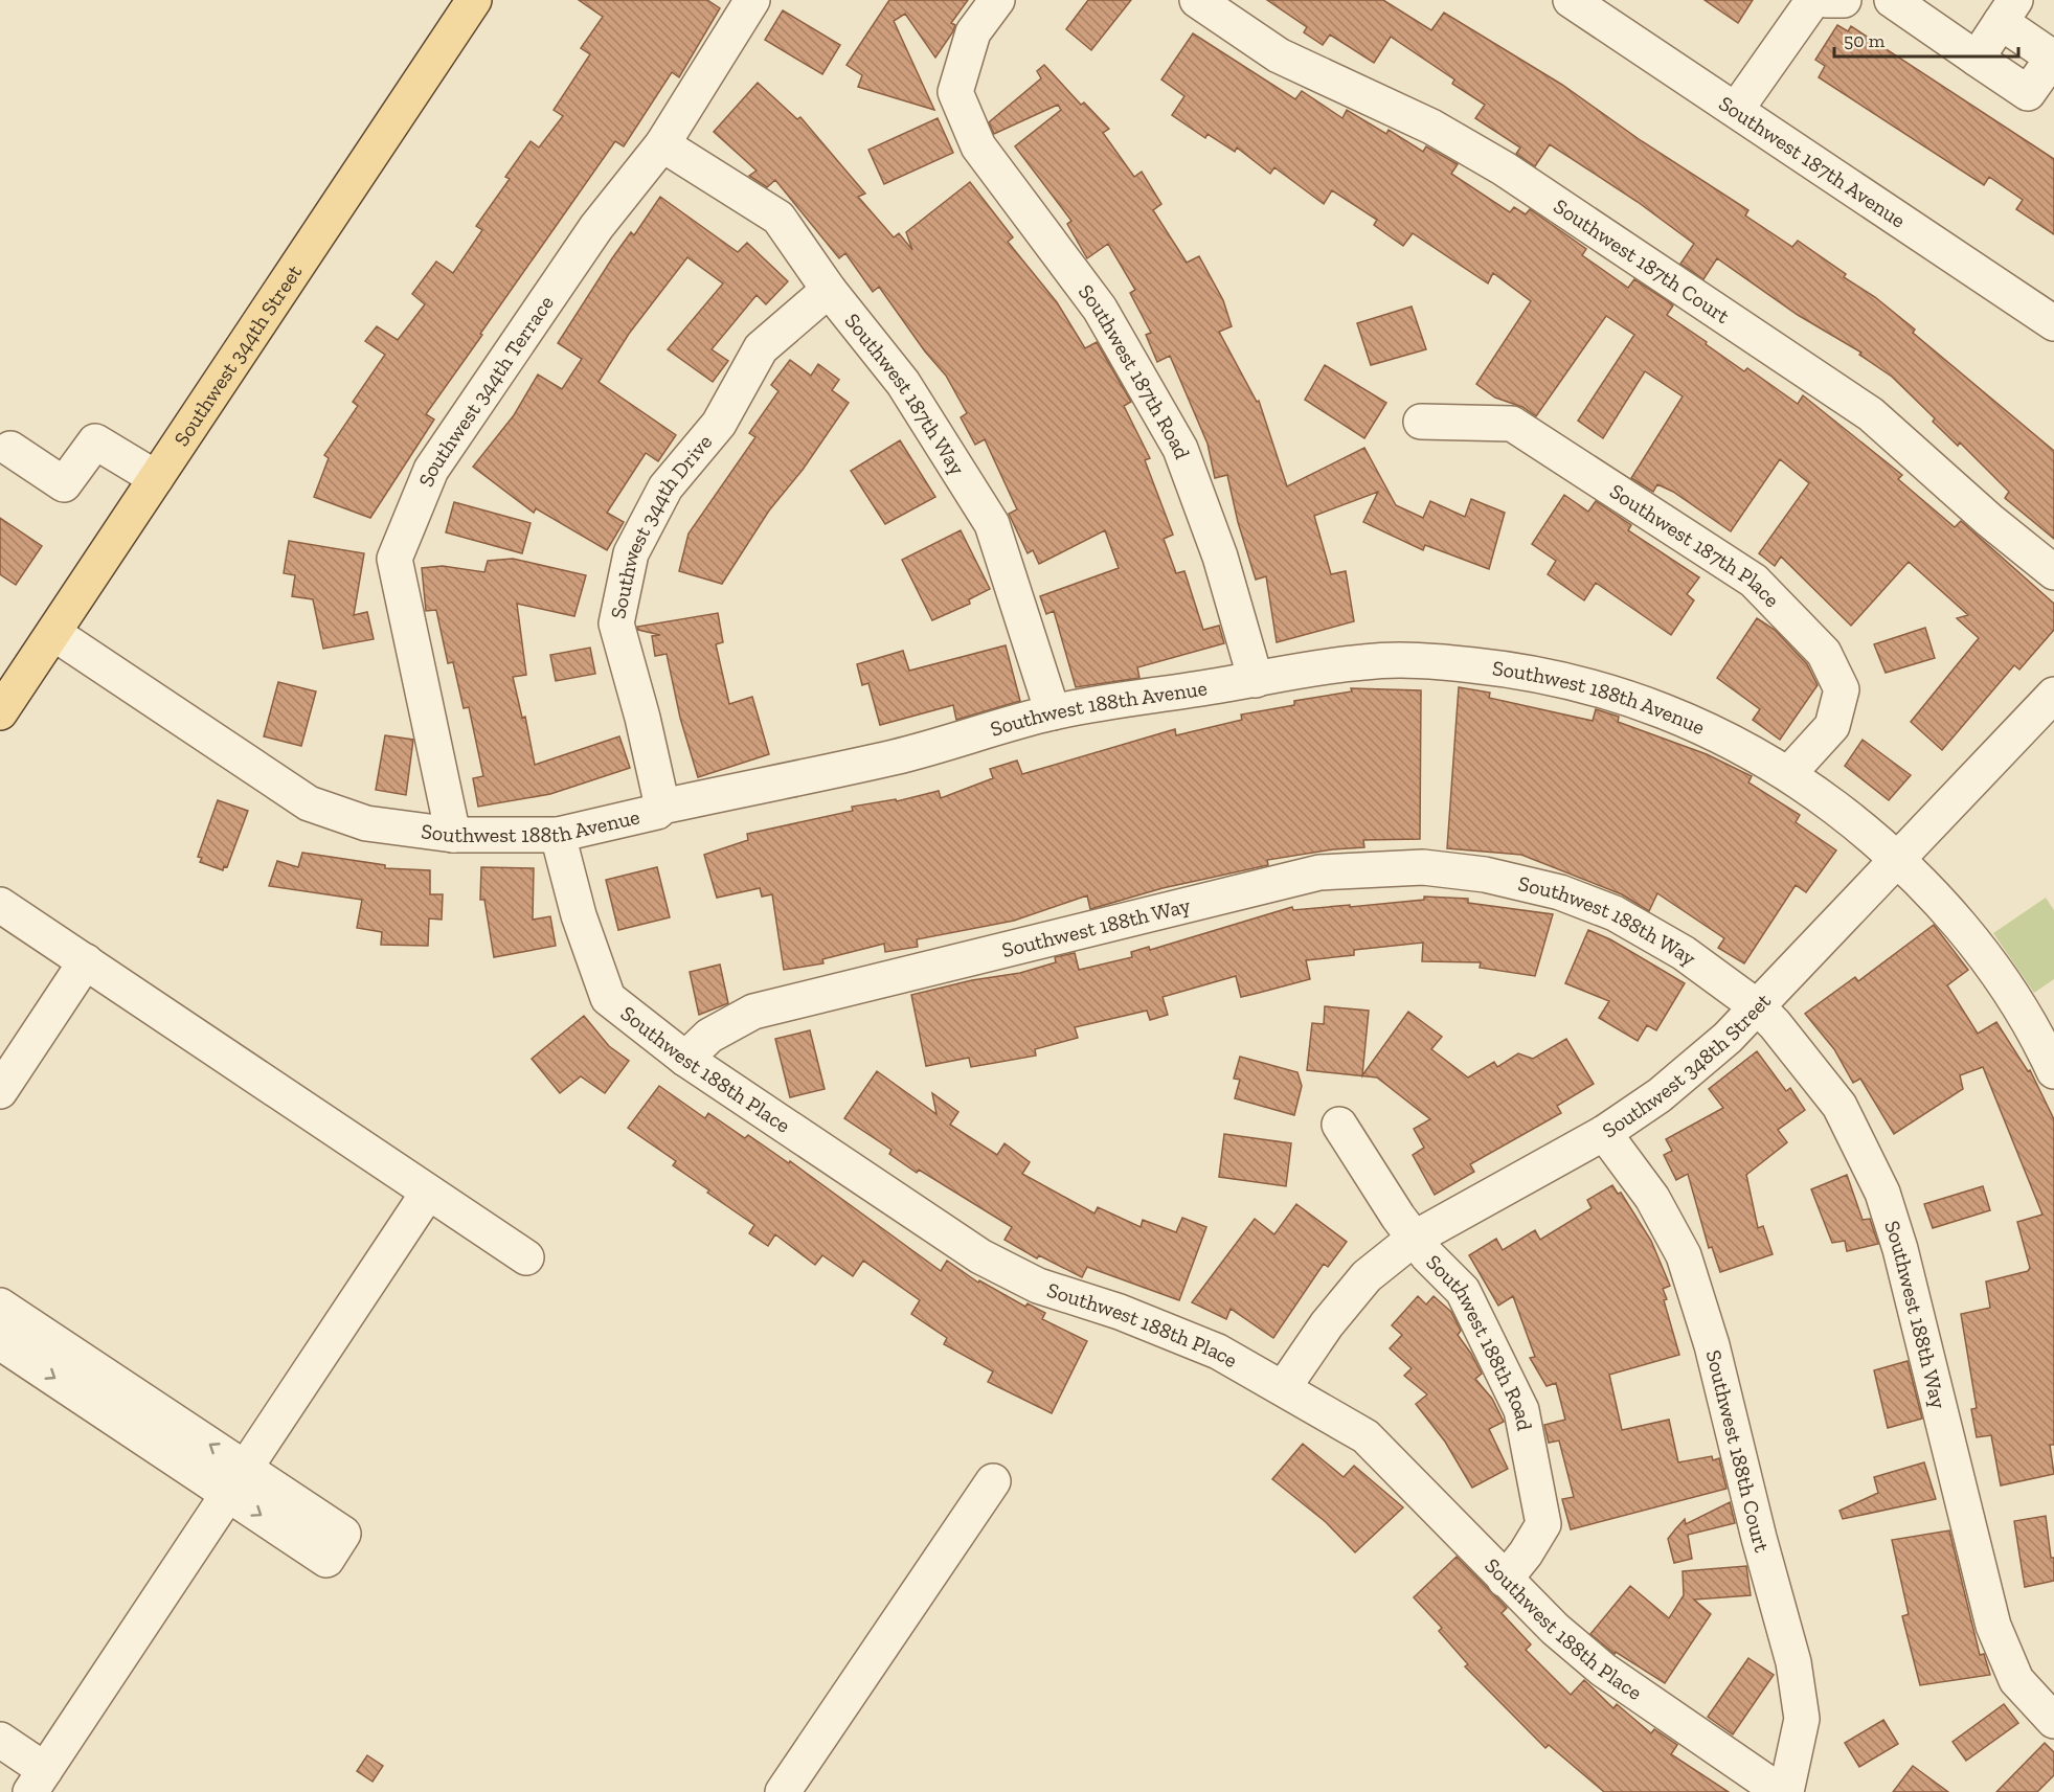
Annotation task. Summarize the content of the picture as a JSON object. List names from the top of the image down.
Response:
{
  "streets": {
    "main road": ["Southwest 344th Street"],
    "street": [
      "Southwest 187th Avenue",
      "Southwest 187th Court",
      "Southwest 187th Road",
      "Southwest 344th Terrace",
      "Southwest 187th Way",
      "Southwest 344th Drive",
      "Southwest 187th Place",
      "Southwest 188th Avenue",
      "Southwest 188th Way",
      "Southwest 348th Street",
      "Southwest 188th Place",
      "Southwest 188th Road",
      "Southwest 188th Court"
    ]
  },
  "crossings": [
    ["Southwest 344th Street", "Southwest 188th Avenue"],
    ["Southwest 187th Road", "Southwest 188th Avenue"],
    ["Southwest 344th Terrace", "Southwest 187th Way"],
    ["Southwest 344th Terrace", "Southwest 188th Avenue"],
    ["Southwest 187th Way", "Southwest 344th Drive"],
    ["Southwest 187th Way", "Southwest 188th Avenue"],
    ["Southwest 344th Drive", "Southwest 188th Avenue"],
    ["Southwest 187th Place", "Southwest 188th Avenue"],
    ["Southwest 188th Avenue", "Southwest 348th Street"],
    ["Southwest 188th Avenue", "Southwest 188th Place"],
    ["Southwest 188th Way", "Southwest 348th Street"],
    ["Southwest 188th Way", "Southwest 188th Place"],
    ["Southwest 348th Street", "Southwest 188th Place"],
    ["Southwest 348th Street", "Southwest 188th Road"],
    ["Southwest 348th Street", "Southwest 188th Court"],
    ["Southwest 188th Place", "Southwest 188th Road"]
  ],
  "scale_bar": "50 m"
}
